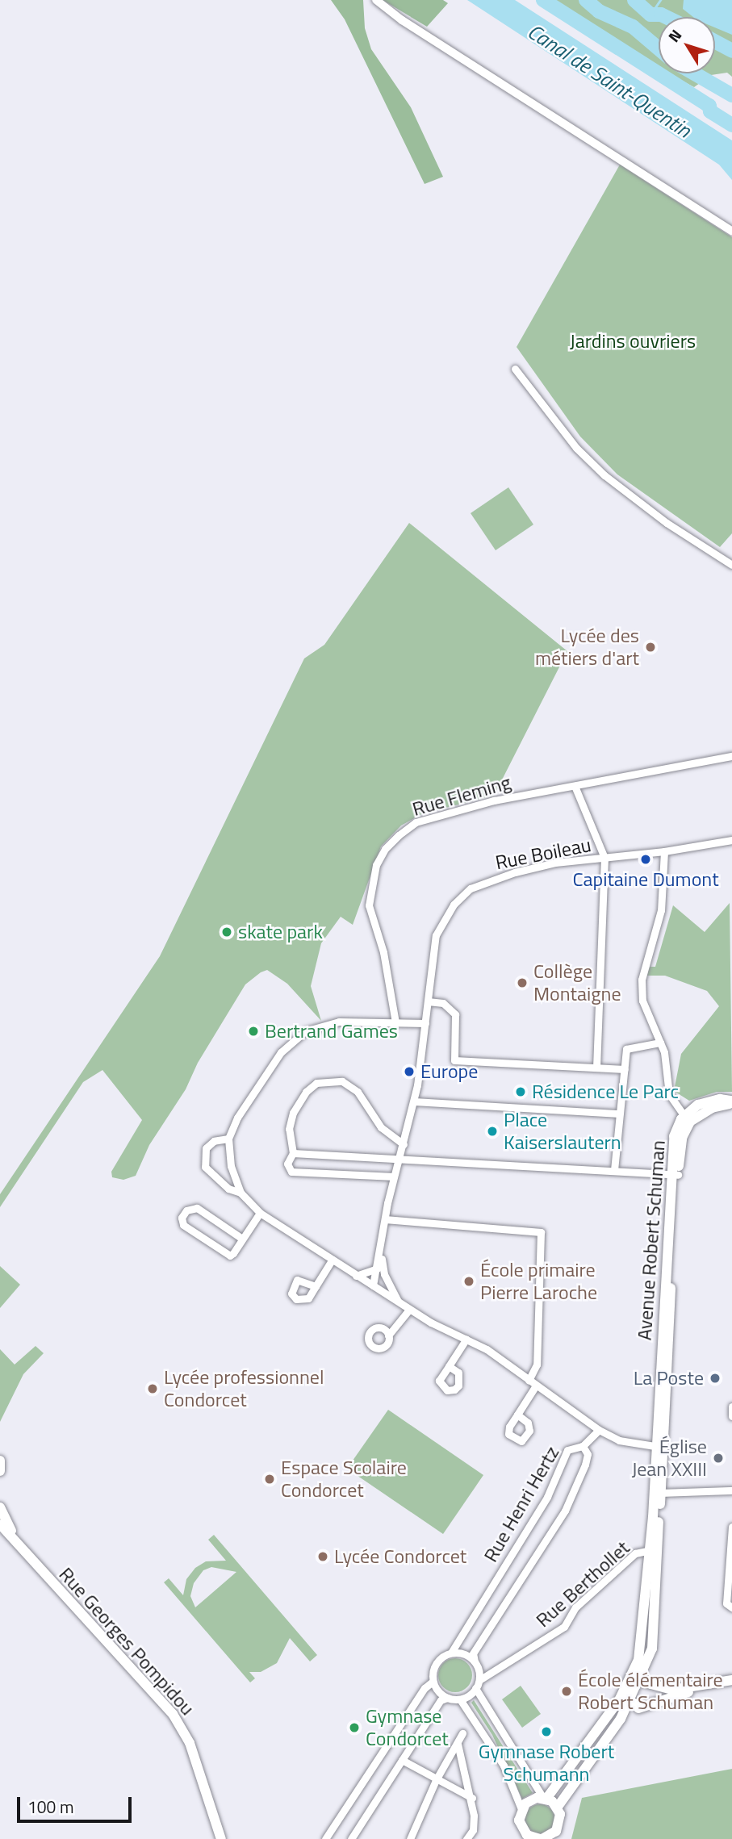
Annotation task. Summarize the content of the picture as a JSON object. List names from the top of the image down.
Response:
{
  "streets": {
    "main road": ["Avenue Robert Schuman", "Rue Georges Pompidou"],
    "street": [
      "Rue Fleming",
      "Rue Boileau",
      "Rue Henri Hertz",
      "Rue Berthollet"
    ]
  },
  "crossings": [
    ["Avenue Robert Schuman", "Rue Berthollet"],
    ["Rue Henri Hertz", "Rue Berthollet"]
  ],
  "water": ["Canal de Saint-Quentin"],
  "parks": ["Jardins ouvriers"],
  "places": [
    "Lycée des métiers d'art",
    "Capitaine Dumont",
    "skate park",
    "Collège Montaigne",
    "Bertrand Games",
    "Europe",
    "Résidence Le Parc",
    "Place Kaiserslautern",
    "École primaire Pierre Laroche",
    "La Poste",
    "Lycée professionnel Condorcet",
    "Église Jean XXIII",
    "Espace Scolaire Condorcet",
    "Lycée Condorcet",
    "École élémentaire Robert Schuman",
    "Gymnase Condorcet",
    "Gymnase Robert Schumann"
  ],
  "scale_bar": "100 m",
  "north": "top left"
}
